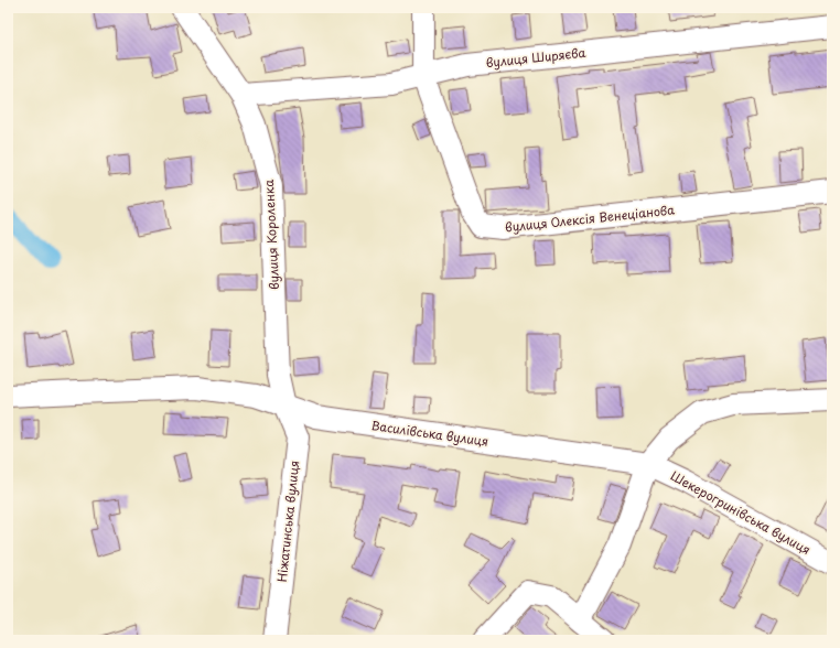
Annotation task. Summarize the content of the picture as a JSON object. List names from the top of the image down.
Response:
{
  "streets": {
    "street": [
      "вулиця Ширяєва",
      "вулиця Олексія Венеціанова",
      "вулиця Короленка",
      "Василівська вулиця",
      "Шекерогринівська вулиця",
      "Ніжатинська вулиця"
    ]
  },
  "crossings": [
    ["вулиця Ширяєва", "вулиця Олексія Венеціанова"],
    ["вулиця Ширяєва", "вулиця Короленка"],
    ["вулиця Короленка", "Василівська вулиця"],
    ["вулиця Короленка", "Ніжатинська вулиця"],
    ["Василівська вулиця", "Шекерогринівська вулиця"],
    ["Василівська вулиця", "Ніжатинська вулиця"]
  ]
}
